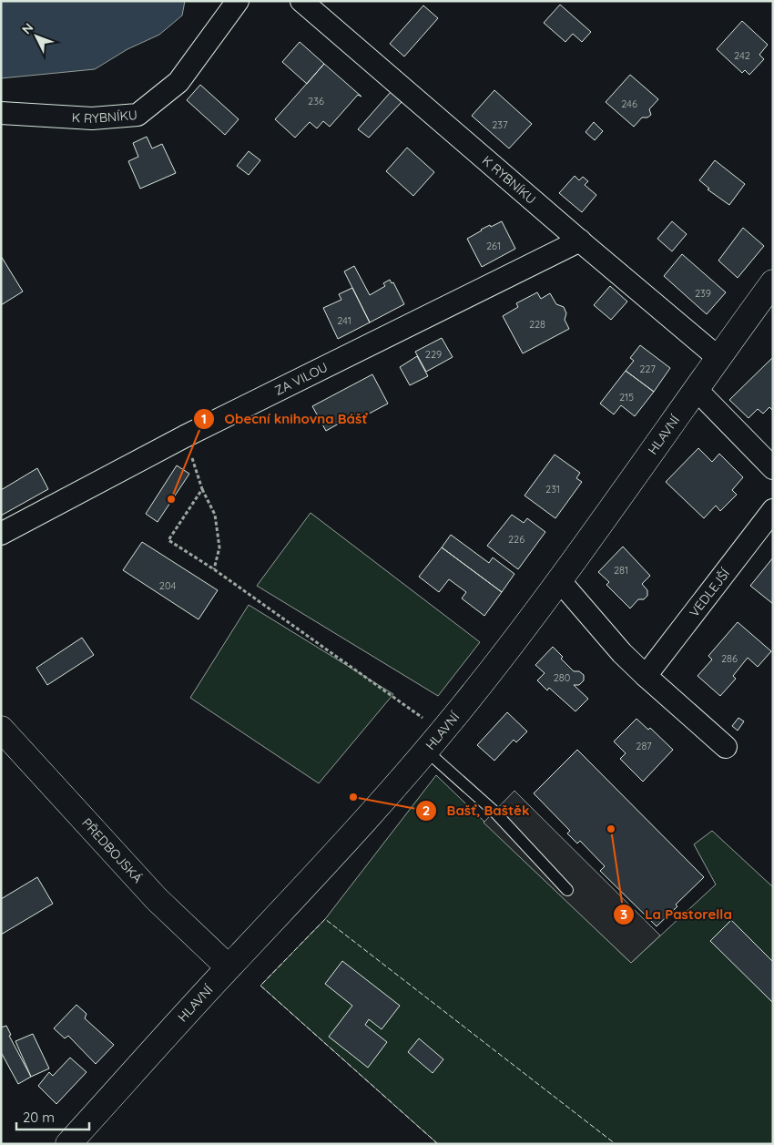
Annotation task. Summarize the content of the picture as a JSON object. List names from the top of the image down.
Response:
{
  "streets": {
    "street": [
      "K RYBNÍKU",
      "ZA VILOU",
      "HLAVNÍ",
      "VEDLEJŠÍ",
      "PŘEDBOJSKÁ"
    ]
  },
  "crossings": [
    ["K RYBNÍKU", "ZA VILOU"],
    ["K RYBNÍKU", "HLAVNÍ"],
    ["HLAVNÍ", "PŘEDBOJSKÁ"]
  ],
  "places": ["Obecní knihovna Bášť", "Bašť, Baštěk", "La Pastorella"],
  "house_numbers": [
    "242",
    "236",
    "246",
    "237",
    "261",
    "239",
    "241",
    "228",
    "229",
    "227",
    "215",
    "231",
    "226",
    "281",
    "204",
    "286",
    "280",
    "287"
  ],
  "scale_bar": "20 m",
  "north": "top left"
}
